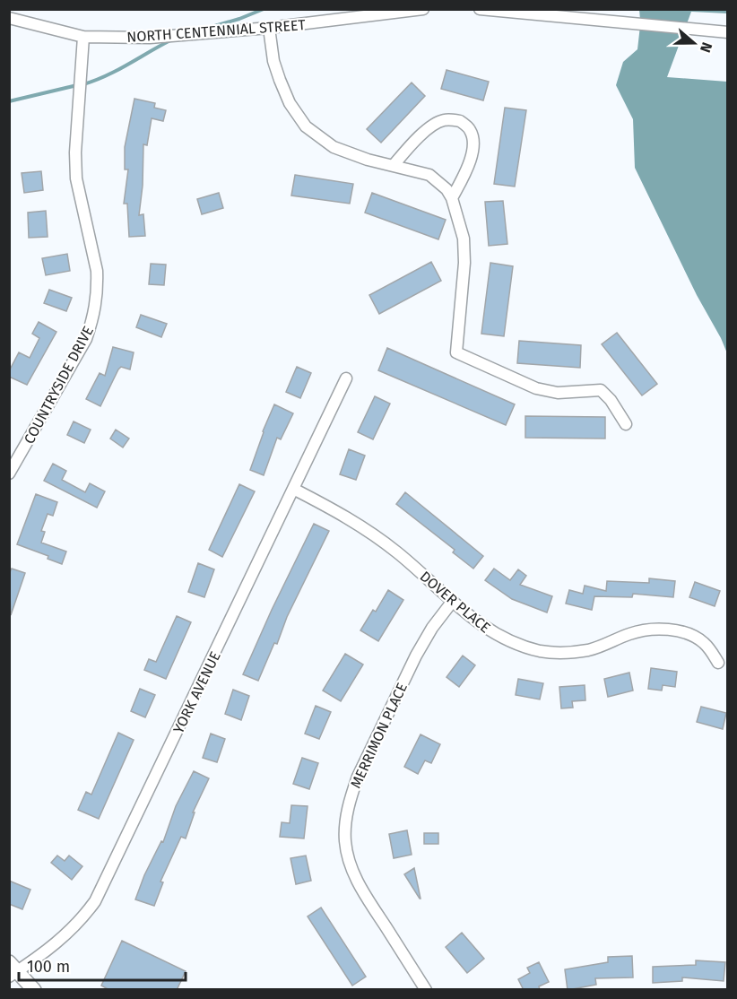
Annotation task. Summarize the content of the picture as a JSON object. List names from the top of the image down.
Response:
{
  "streets": {
    "street": [
      "NORTH CENTENNIAL STREET",
      "COUNTRYSIDE DRIVE",
      "DOVER PLACE",
      "YORK AVENUE",
      "MERRIMON PLACE"
    ]
  },
  "crossings": [
    ["NORTH CENTENNIAL STREET", "COUNTRYSIDE DRIVE"],
    ["DOVER PLACE", "YORK AVENUE"],
    ["DOVER PLACE", "MERRIMON PLACE"]
  ],
  "scale_bar": "100 m",
  "north": "right"
}
